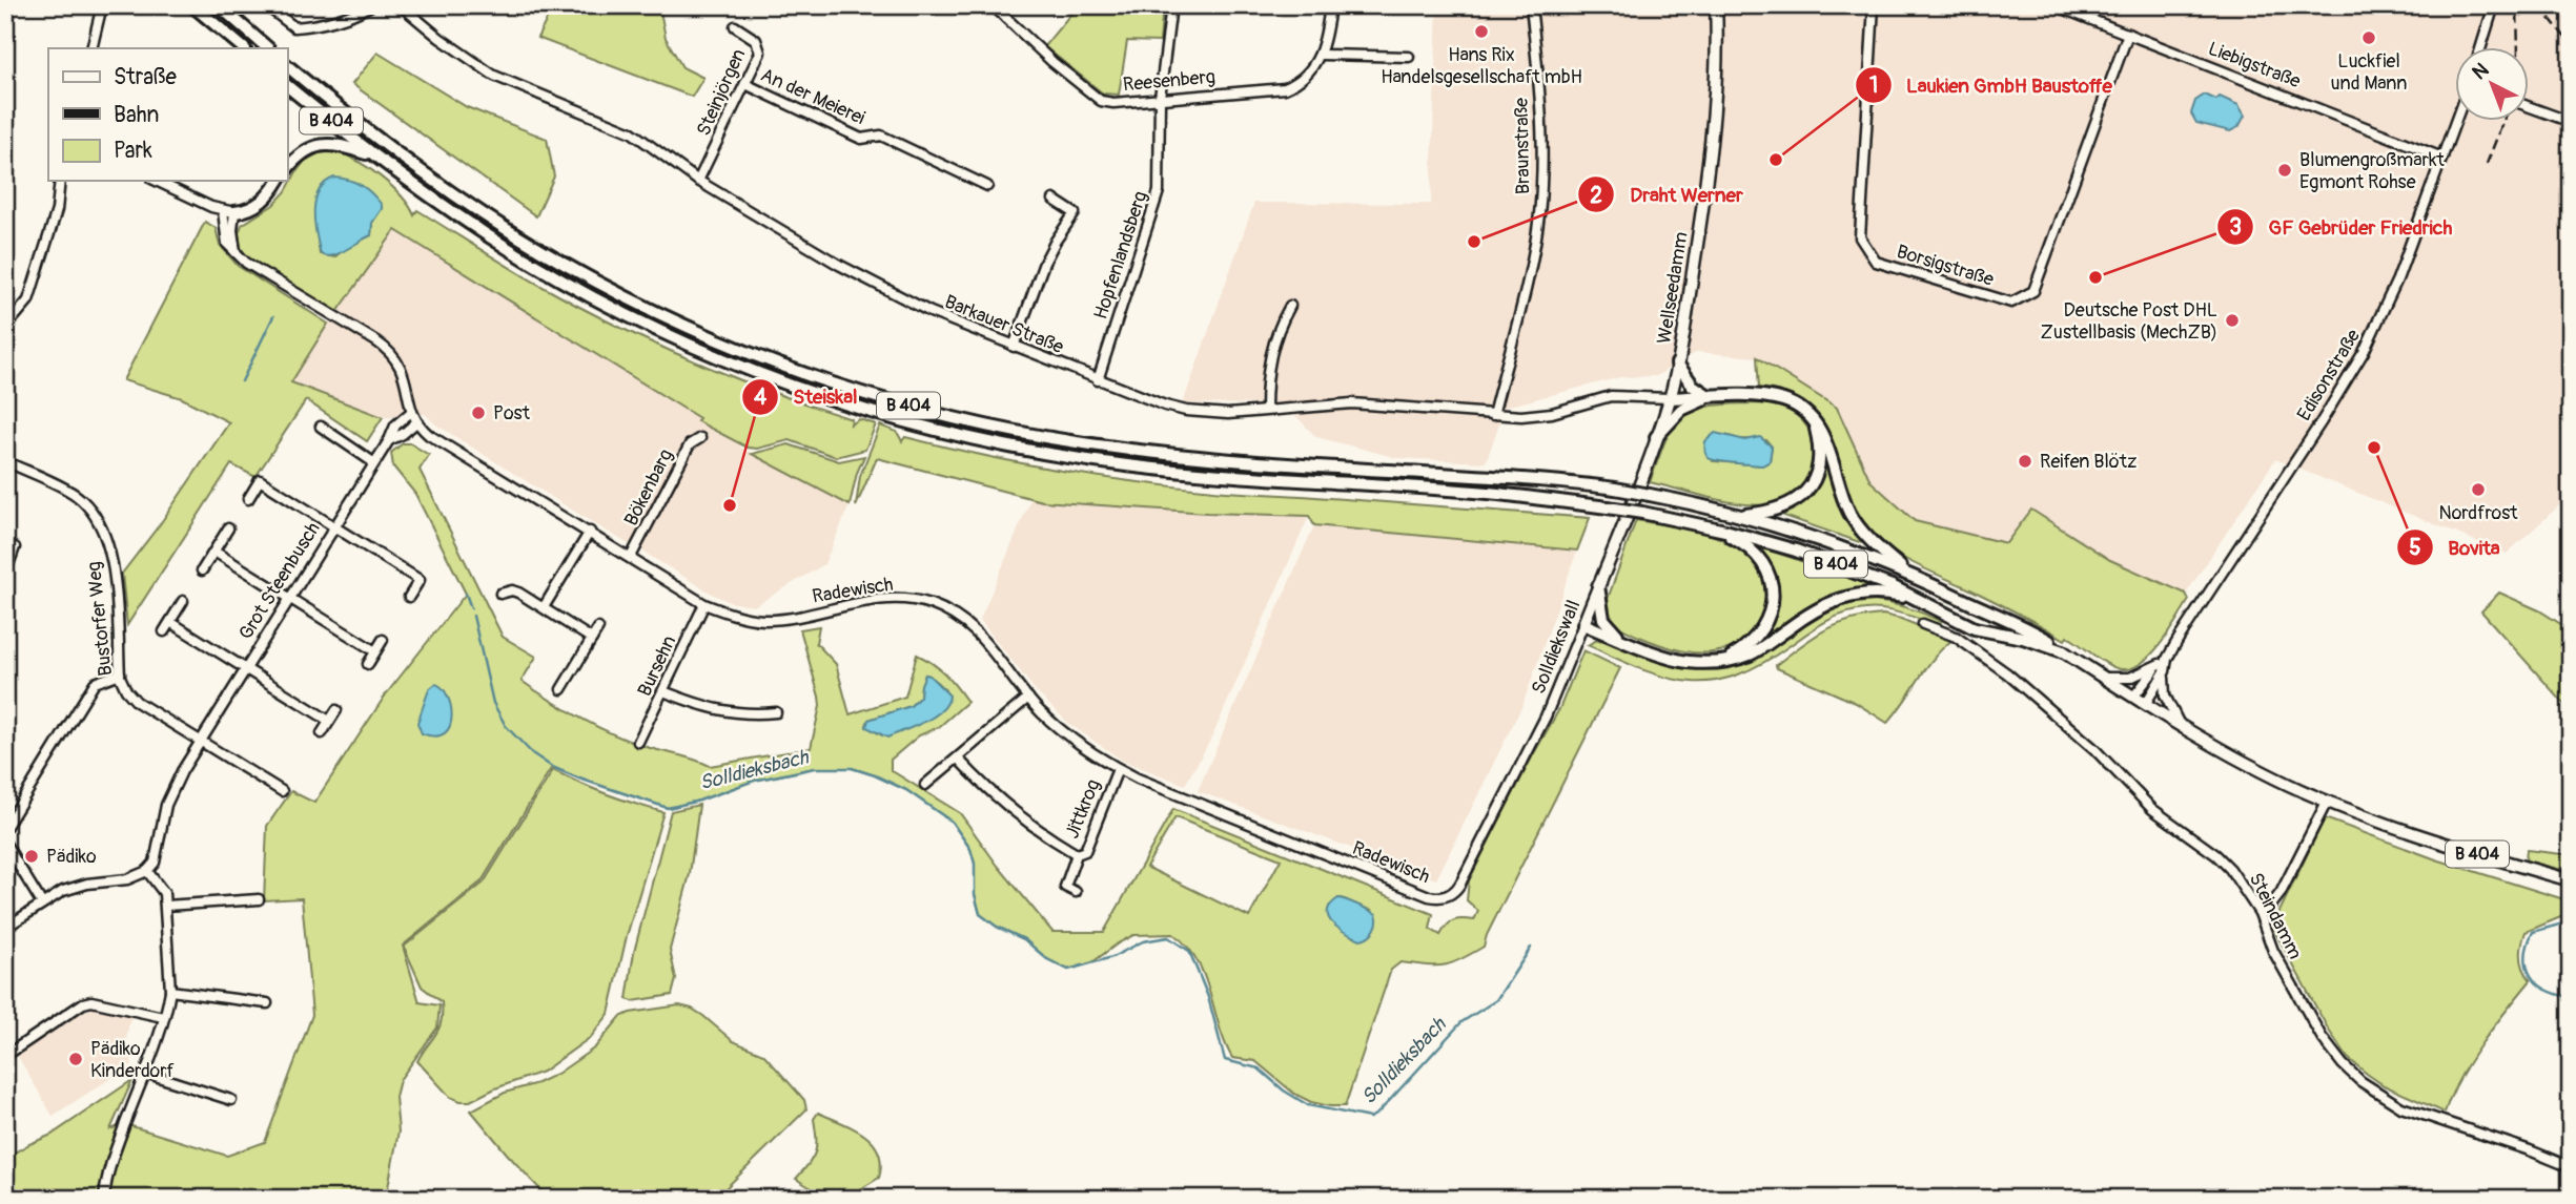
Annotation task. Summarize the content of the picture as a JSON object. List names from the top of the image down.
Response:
{
  "streets": {
    "highway": ["B 404"],
    "main road": ["Wellseedamm", "Solldiekswall"],
    "street": [
      "Liebigstraße",
      "Reesenberg",
      "Steinjörgen",
      "An der Meierei",
      "Braunstraße",
      "Hopfenlandsberg",
      "Borsigstraße",
      "Barkauer Straße",
      "Edisonstraße",
      "Bökenbarg",
      "Grot Steenbusch",
      "Radewisch",
      "Bustorfer Weg",
      "Bursehn",
      "Jittkrog",
      "Steindamm"
    ]
  },
  "crossings": [
    ["Liebigstraße", "Borsigstraße"],
    ["Liebigstraße", "Edisonstraße"],
    ["Reesenberg", "Hopfenlandsberg"],
    ["Steinjörgen", "An der Meierei"],
    ["Steinjörgen", "Barkauer Straße"],
    ["B 404", "Edisonstraße"],
    ["Braunstraße", "Barkauer Straße"],
    ["Hopfenlandsberg", "Barkauer Straße"],
    ["Wellseedamm", "Barkauer Straße"],
    ["Wellseedamm", "Solldiekswall"],
    ["Barkauer Straße", "Solldiekswall"],
    ["Bökenbarg", "Radewisch"],
    ["Grot Steenbusch", "Radewisch"],
    ["Grot Steenbusch", "Bustorfer Weg"],
    ["Radewisch", "Solldiekswall"],
    ["Radewisch", "Bursehn"],
    ["Radewisch", "Jittkrog"]
  ],
  "water": ["Solldieksbach"],
  "places": [
    "Hans Rix Handelsgesellschaft mbH",
    "Luckfiel und Mann",
    "Laukien GmbH Baustoffe",
    "Blumengroßmarkt Egmont Rohse",
    "Draht Werner",
    "GF Gebrüder Friedrich",
    "Deutsche Post DHL Zustellbasis (MechZB)",
    "Post",
    "Bovita",
    "Reifen Blötz",
    "Nordfrost",
    "Steiskal",
    "Pädiko",
    "Pädiko Kinderdorf"
  ],
  "legend": ["Straße", "Bahn", "Park"],
  "north": "top left"
}
